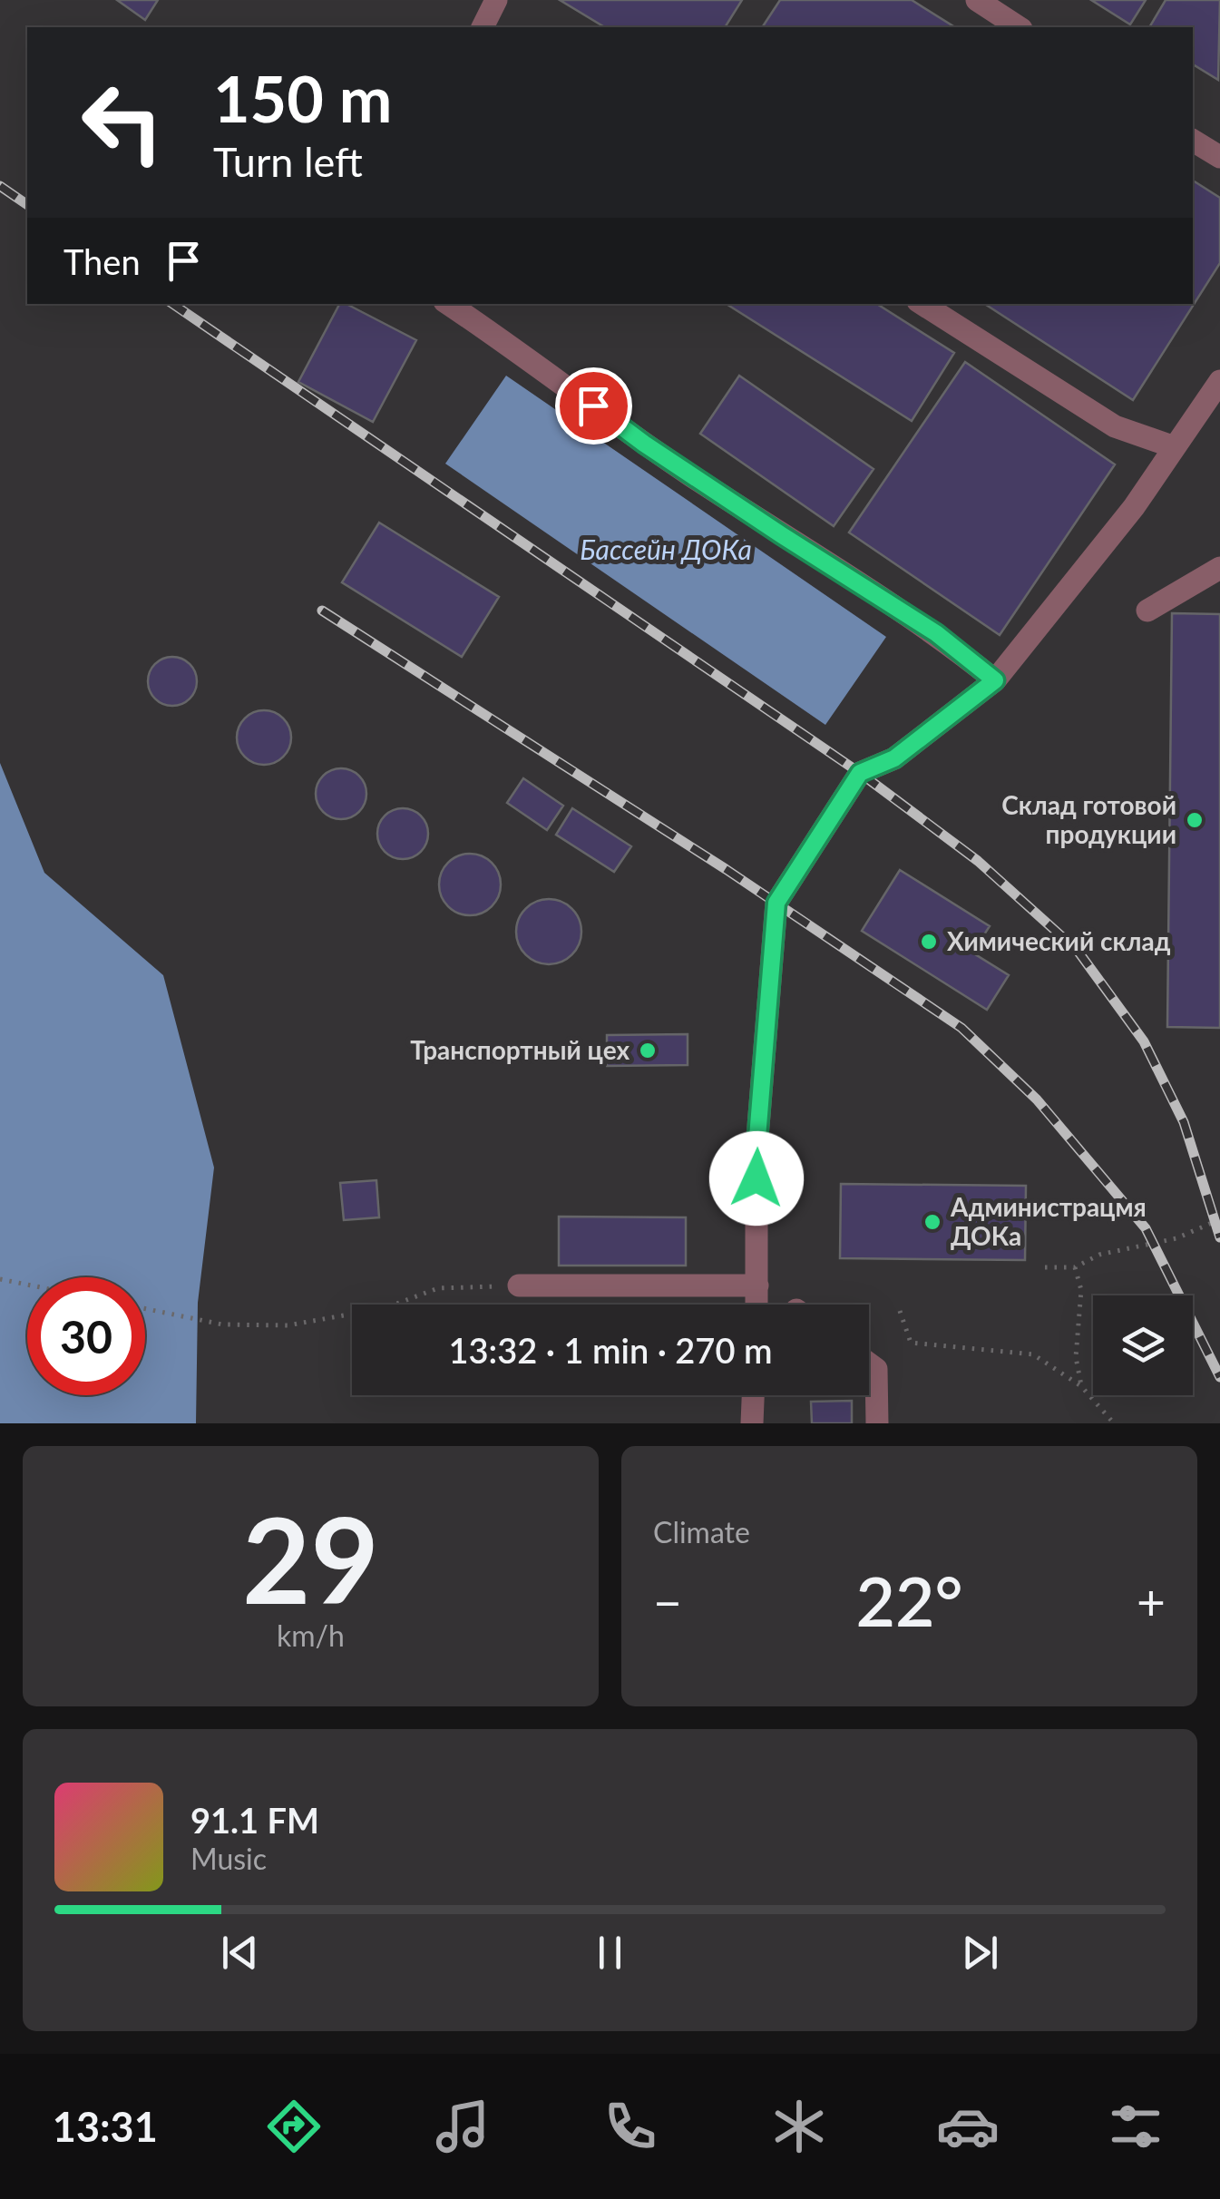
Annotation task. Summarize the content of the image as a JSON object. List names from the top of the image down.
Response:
{
  "water": ["Бассейн ДОКа"],
  "places": [
    "Склад готовой продукции",
    "Химический склад",
    "Транспортный цех",
    "Администрацмя ДОКа"
  ],
  "page": {
    "turn": ["150 m", "Turn left"],
    "then": "Then",
    "limit": "30",
    "trip": "13:32 · 1 min · 270 m",
    "tile": [
      ["29", "km/h"],
      "Climate"
    ],
    "heat": ["−", "22°", "+"],
    "song": ["91.1 FM", "Music"],
    "tabs": "13:31"
  }
}
